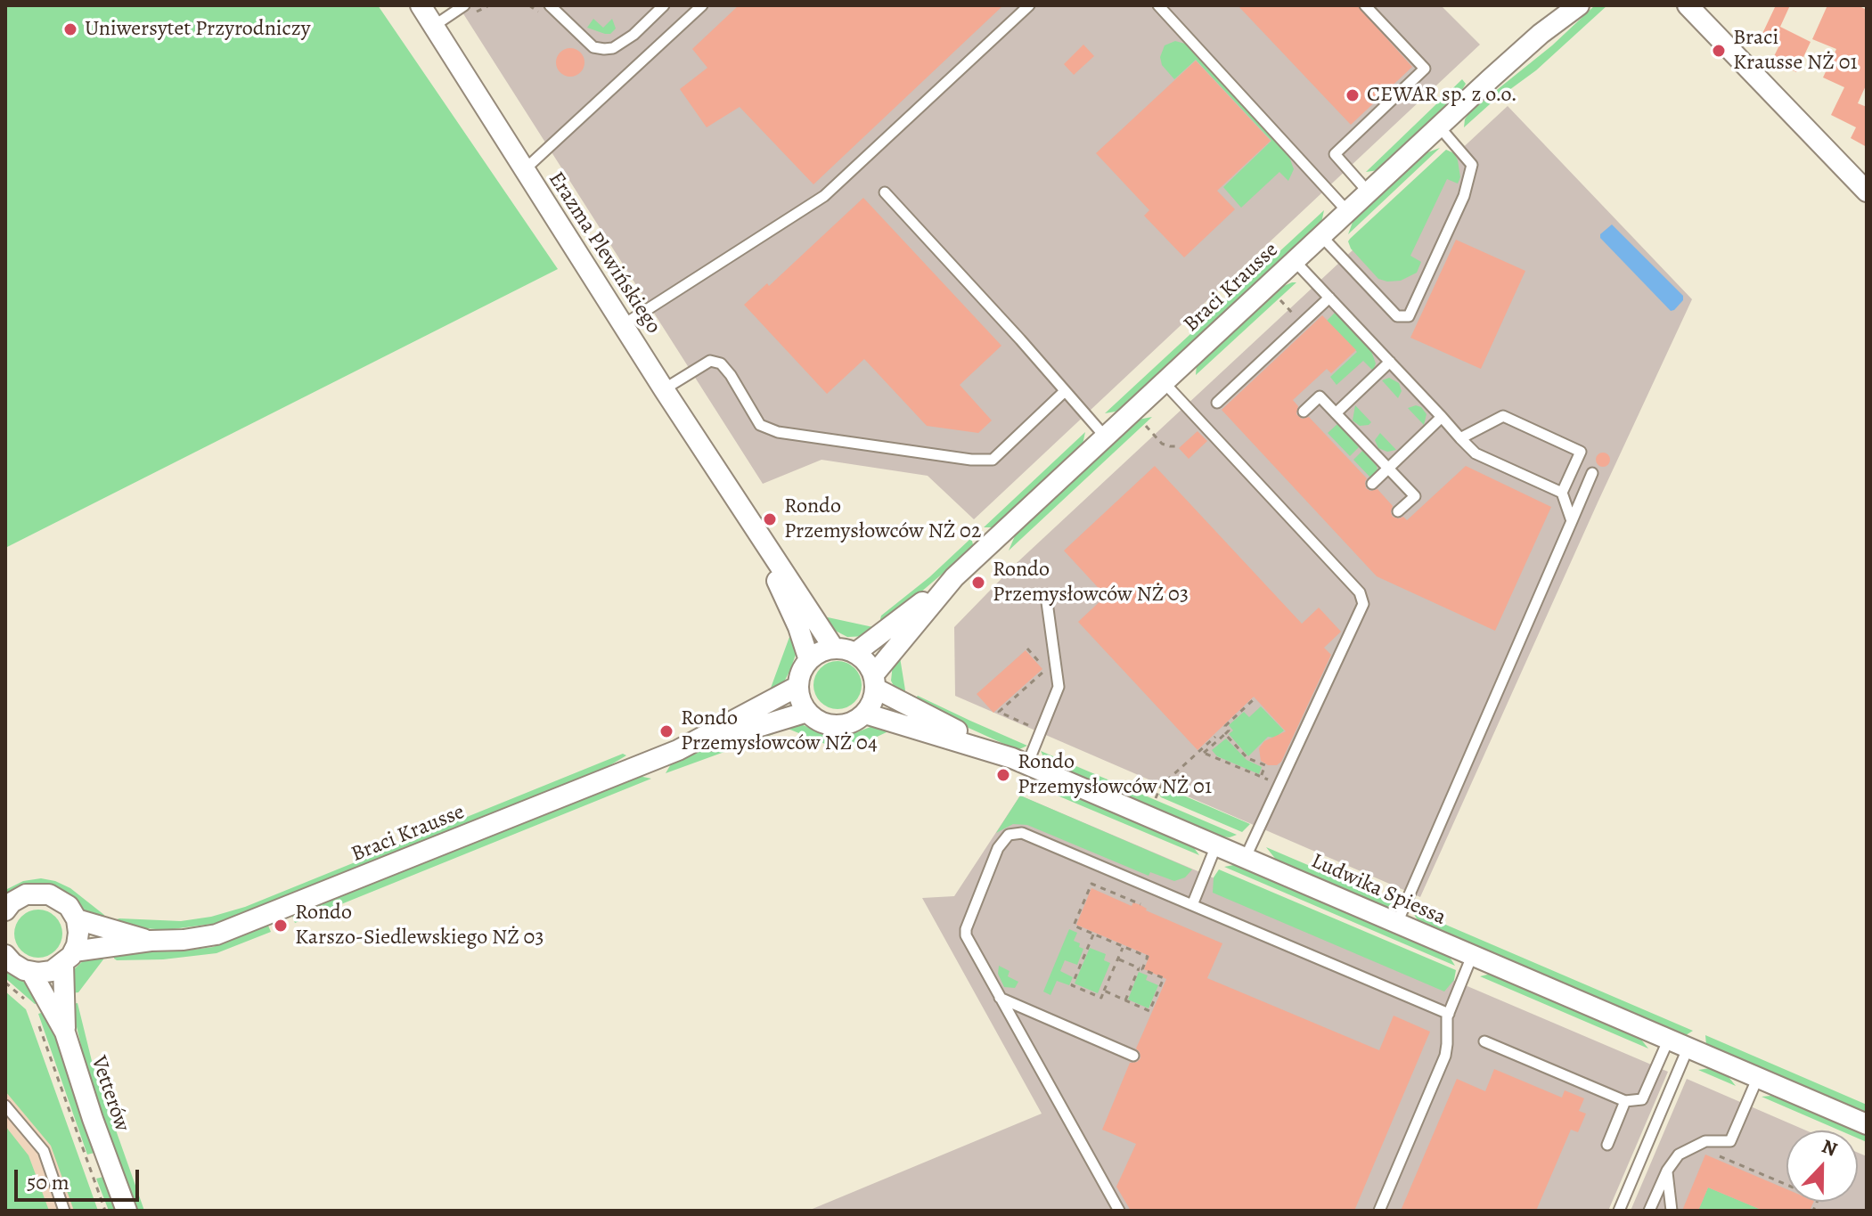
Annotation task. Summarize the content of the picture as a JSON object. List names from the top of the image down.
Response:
{
  "streets": {
    "street": [
      "Erazma Plewińskiego",
      "Braci Krausse",
      "Ludwika Spiessa",
      "Vetterów"
    ]
  },
  "crossings": [
    ["Erazma Plewińskiego", "Braci Krausse"],
    ["Erazma Plewińskiego", "Ludwika Spiessa"],
    ["Braci Krausse", "Ludwika Spiessa"],
    ["Braci Krausse", "Vetterów"]
  ],
  "places": [
    "Uniwersytet Przyrodniczy",
    "Braci Krausse NŻ 01",
    "CEWAR sp. z o.o.",
    "Rondo Przemysłowców NŻ 02",
    "Rondo Przemysłowców NŻ 03",
    "Rondo Przemysłowców NŻ 04",
    "Rondo Przemysłowców NŻ 01",
    "Rondo Karszo-Siedlewskiego NŻ 03"
  ],
  "scale_bar": "50 m",
  "north": "top"
}
